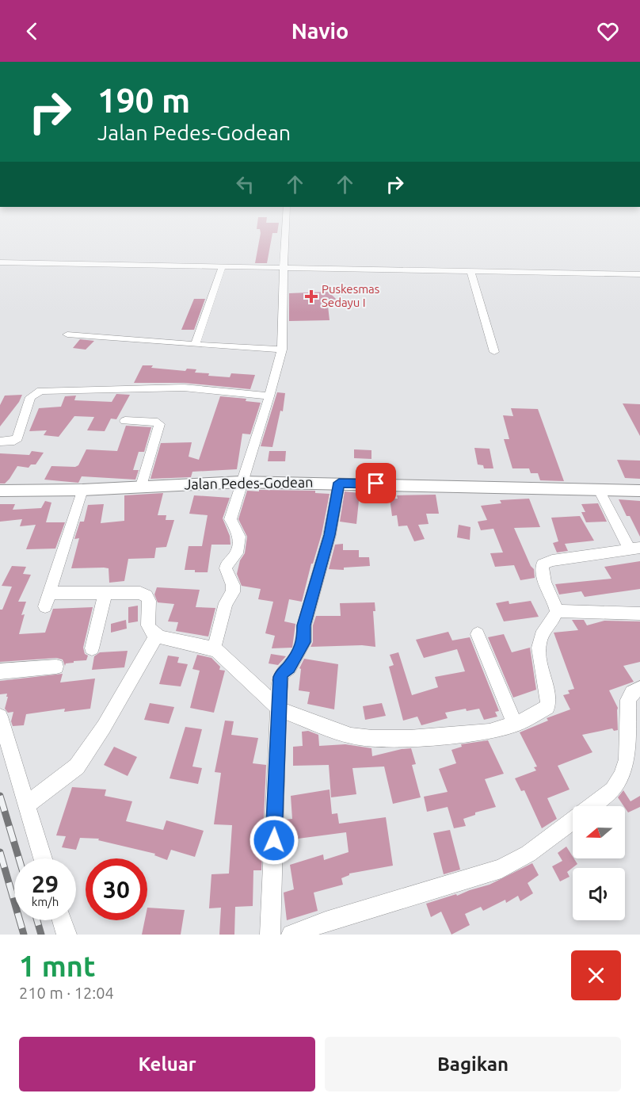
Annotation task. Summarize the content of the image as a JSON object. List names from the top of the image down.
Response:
{
  "streets": {
    "street": ["Jalan Pedes-Godean"]
  },
  "places": {
    "health": ["Puskesmas Sedayu I"]
  },
  "north": "left",
  "page": {
    "header": "Navio",
    "turn": ["190 m", "Jalan Pedes-Godean"],
    "speed": "29 km/h",
    "limit": "30",
    "heading": ["1 mnt", "210 m · 12:04"],
    "buttons": ["Keluar", "Bagikan"]
  }
}
